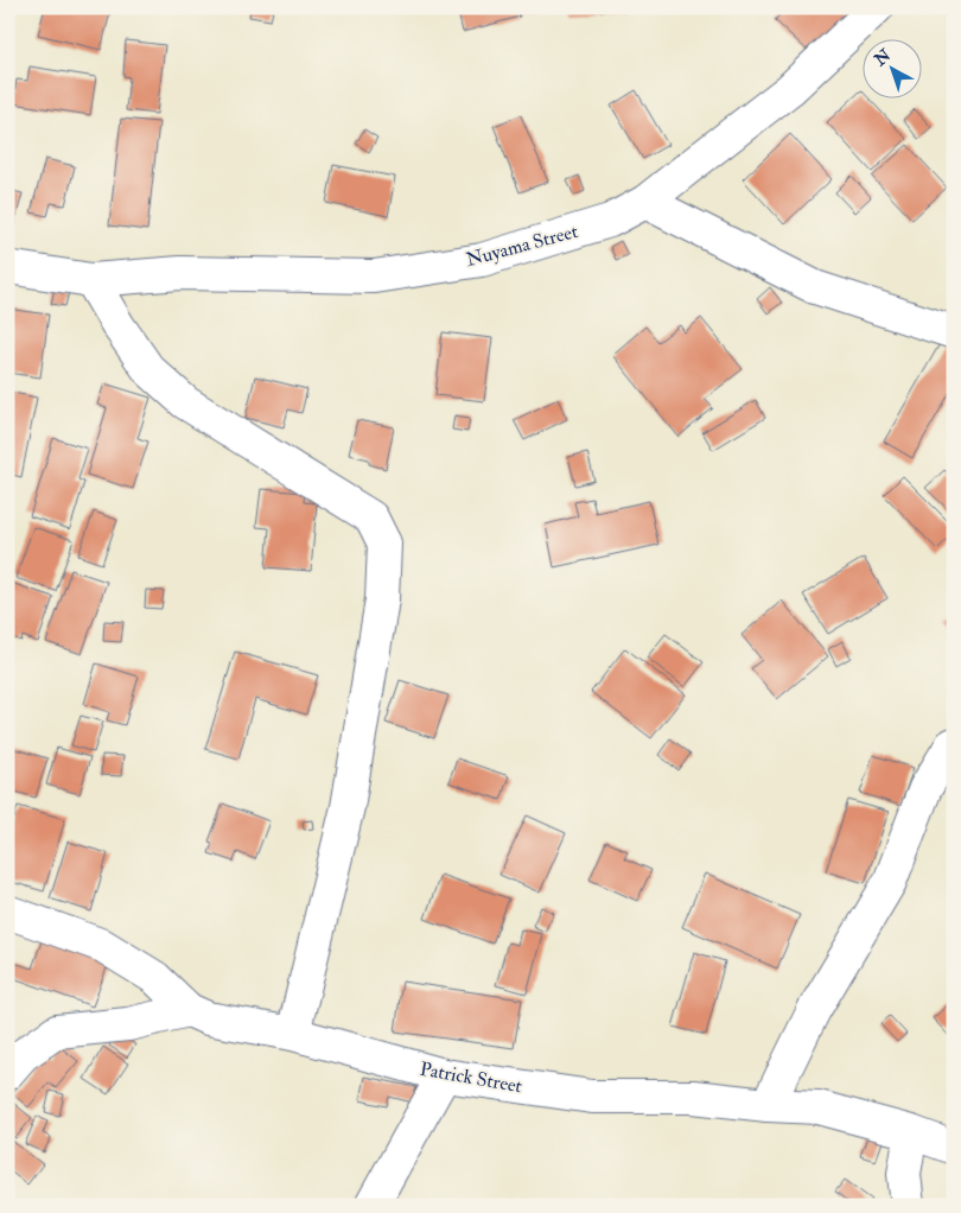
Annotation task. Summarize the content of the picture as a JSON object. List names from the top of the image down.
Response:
{
  "streets": {
    "street": ["Nuyama Street", "Patrick Street"]
  },
  "north": "top left"
}
